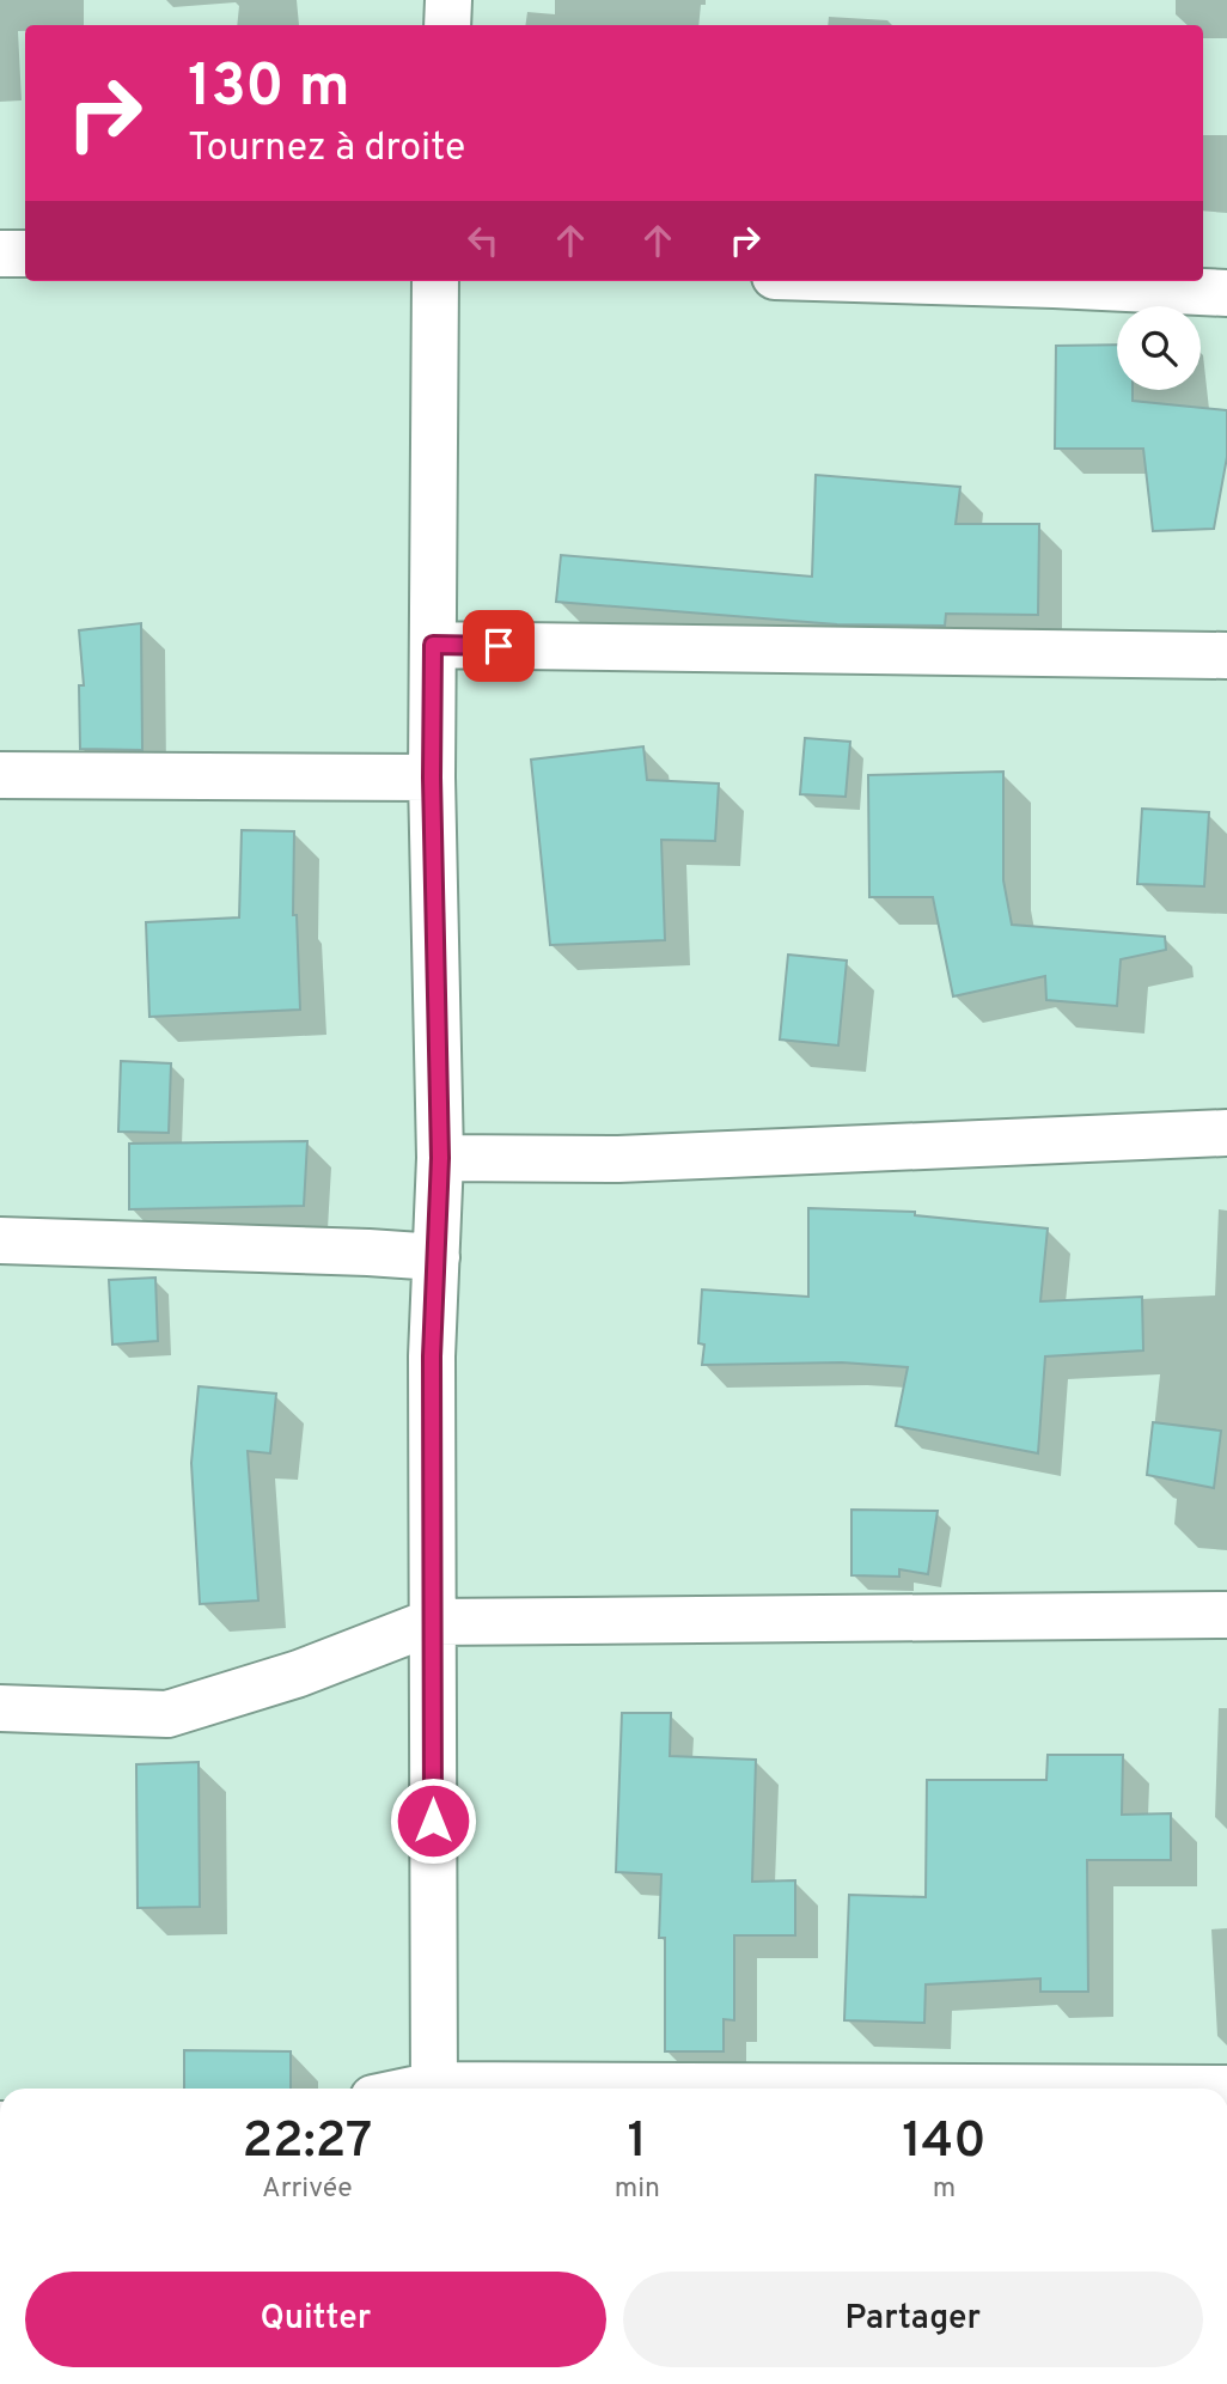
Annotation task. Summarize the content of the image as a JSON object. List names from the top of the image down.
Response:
{
  "page": {
    "turn": ["130 m", "Tournez à droite"],
    "eta": [
      "22:27",
      "Arrivée",
      "1",
      "min",
      "140",
      "m"
    ],
    "buttons": ["Quitter", "Partager"]
  }
}
